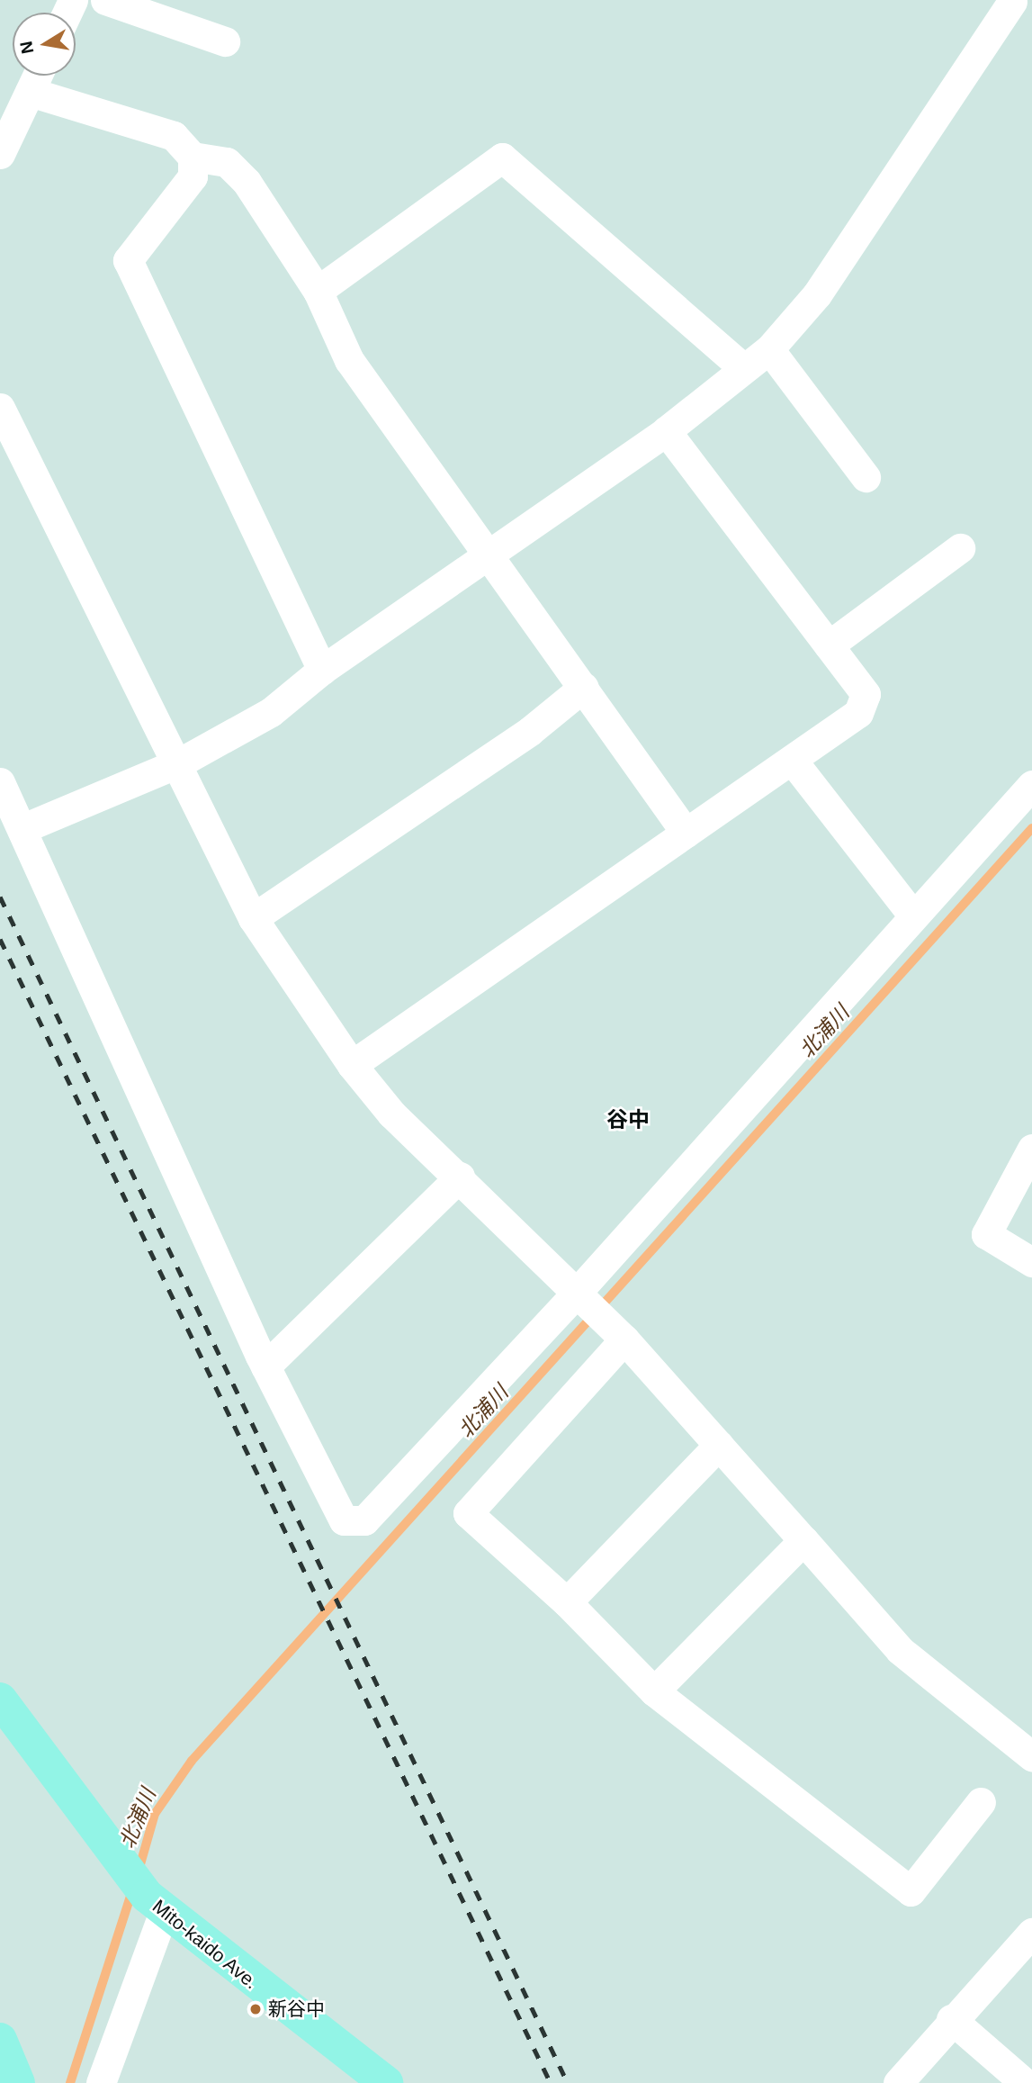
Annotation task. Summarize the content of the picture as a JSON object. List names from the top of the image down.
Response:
{
  "streets": {
    "main road": ["Mito-kaido Ave."]
  },
  "districts": ["谷中"],
  "water": ["北浦川"],
  "places": ["新谷中"],
  "north": "left"
}
